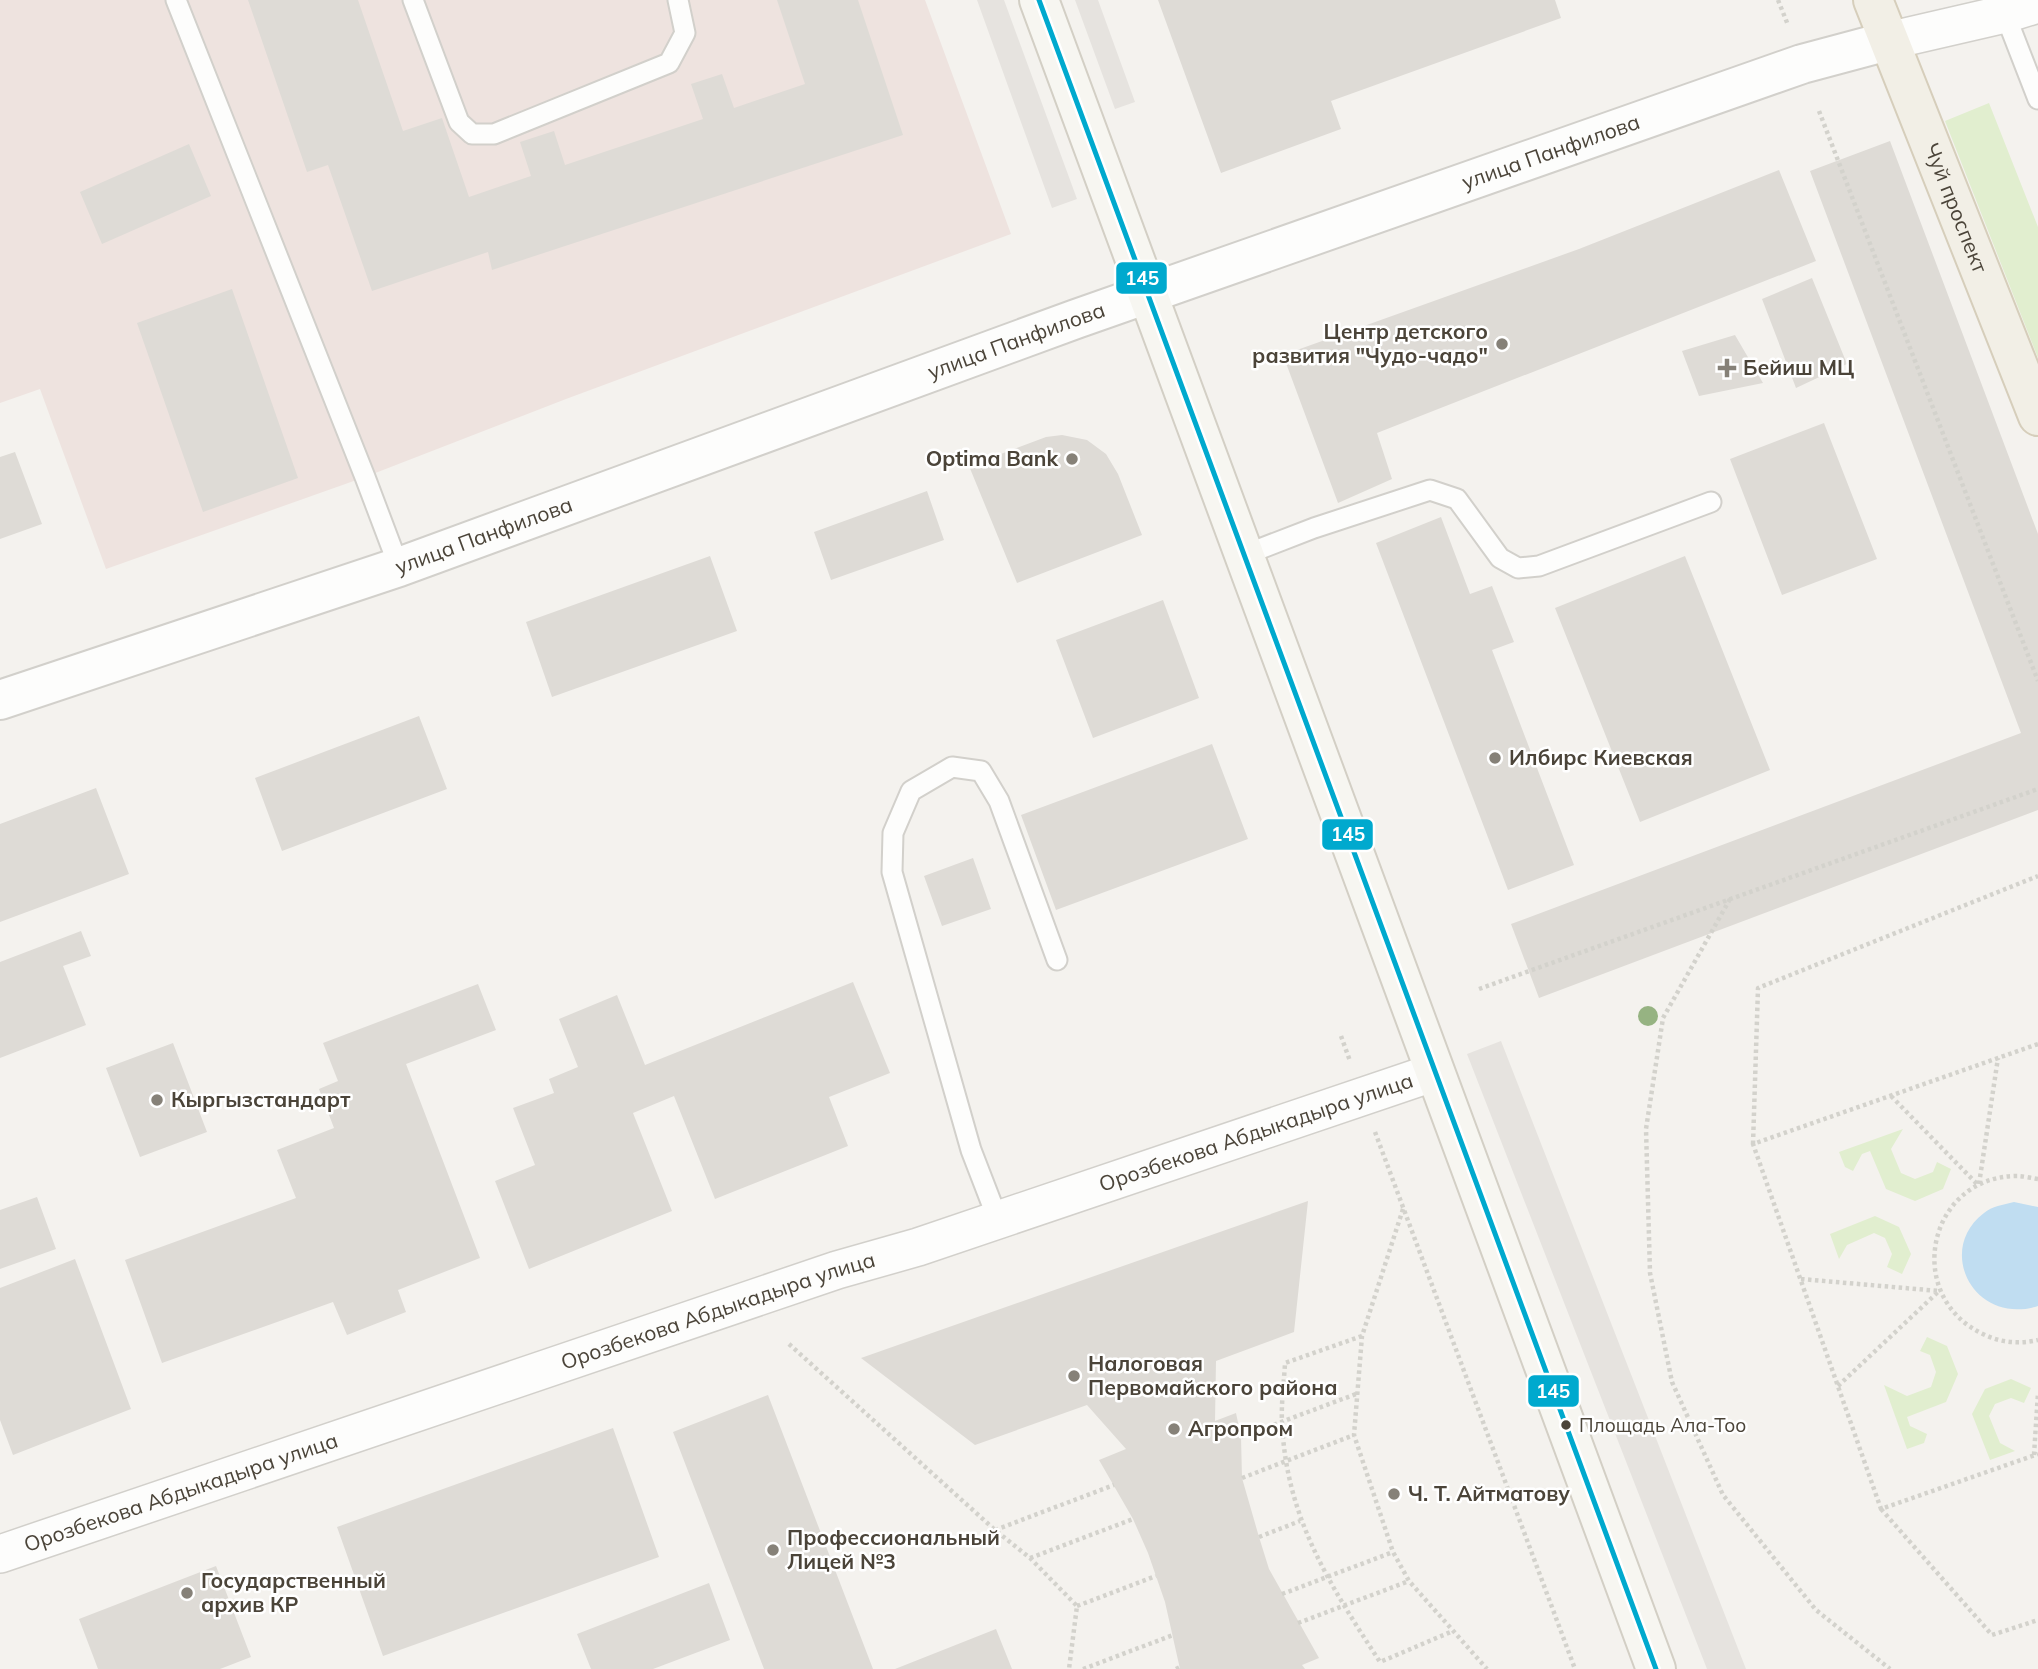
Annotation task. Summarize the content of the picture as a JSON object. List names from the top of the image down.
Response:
{
  "streets": {
    "main road": ["Чуй проспект"],
    "street": ["улица Панфилова", "Орозбекова Абдыкадыра улица"]
  },
  "crossings": [
    ["улица Панфилова", "Чуй проспект"]
  ],
  "places": {
    "other": [
      "Центр детского развития \"Чудо-чадо\"",
      "Optima Bank",
      "Илбирс Киевская",
      "Кыргызстандарт",
      "Налоговая Первомайского района",
      "Площадь Ала-Тоо",
      "Агропром",
      "Ч. Т. Айтматову",
      "Профессиональный Лицей №3",
      "Государственный архив КР"
    ],
    "health": ["Бейиш МЦ"]
  },
  "lines": ["transit line 145"]
}
